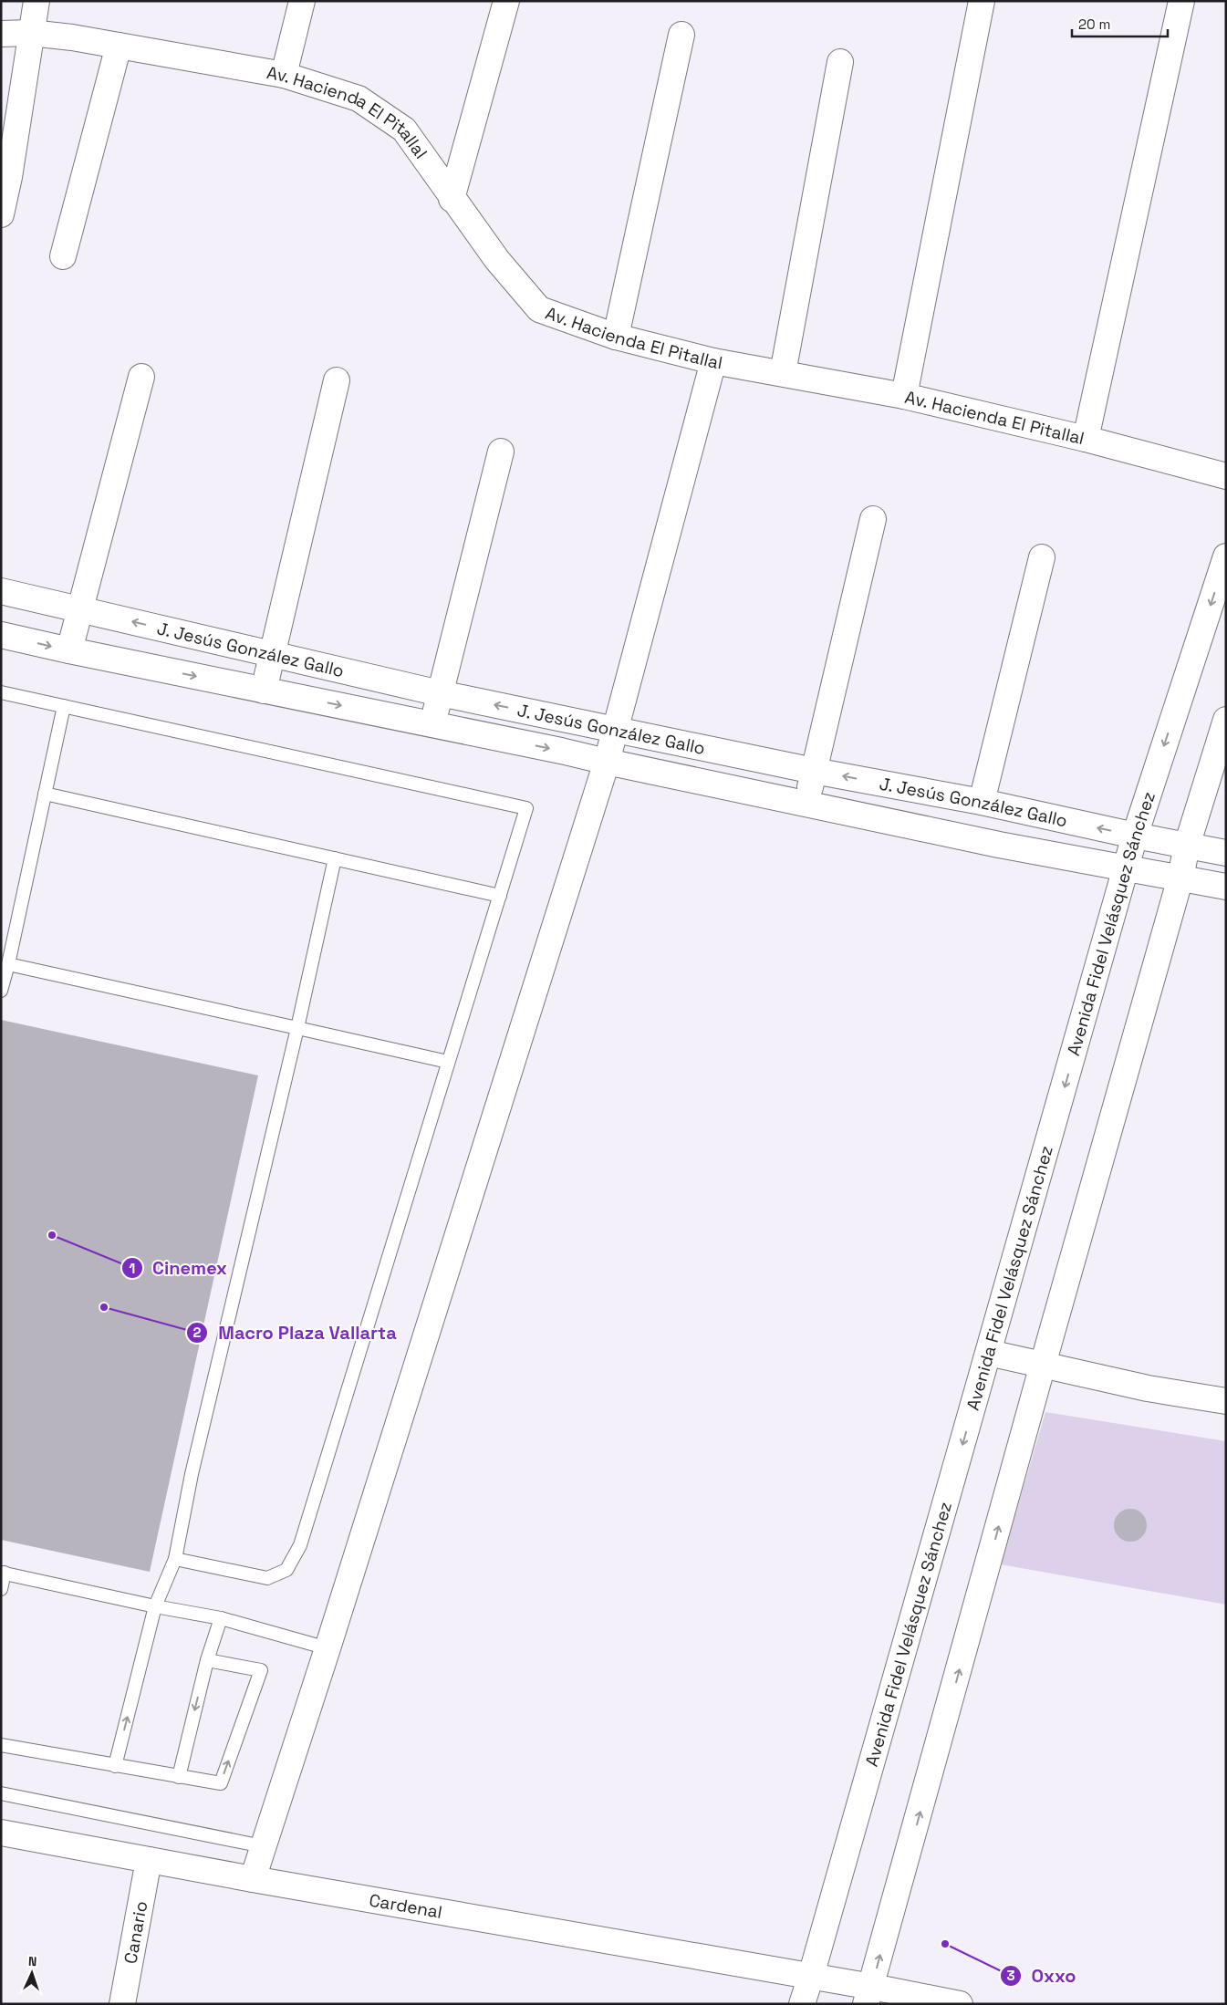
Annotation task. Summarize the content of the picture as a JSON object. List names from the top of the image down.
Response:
{
  "streets": {
    "street": [
      "Av. Hacienda El Pitallal",
      "J. Jesús González Gallo",
      "Avenida Fidel Velásquez Sánchez",
      "Cardenal",
      "Canario"
    ]
  },
  "crossings": [
    ["J. Jesús González Gallo", "Avenida Fidel Velásquez Sánchez"],
    ["Avenida Fidel Velásquez Sánchez", "Cardenal"],
    ["Cardenal", "Canario"]
  ],
  "places": ["Cinemex", "Macro Plaza Vallarta", "Oxxo"],
  "scale_bar": "20 m",
  "north": "top"
}
